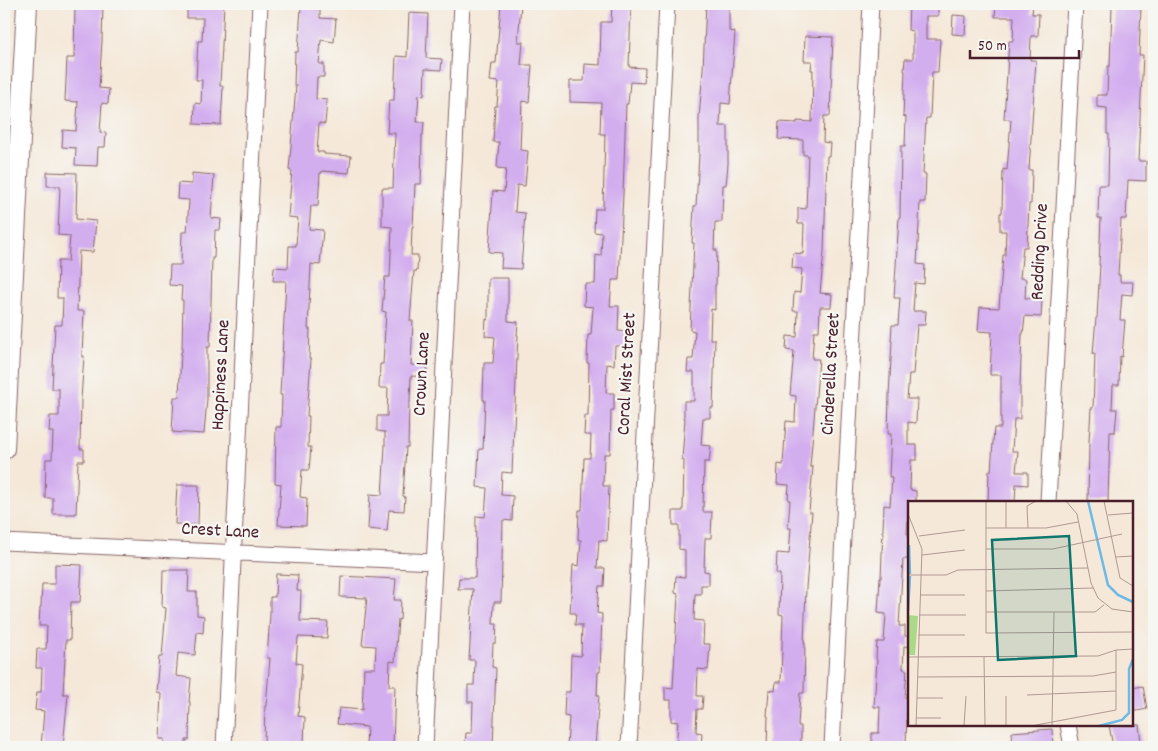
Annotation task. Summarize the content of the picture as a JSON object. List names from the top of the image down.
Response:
{
  "streets": {
    "street": [
      "Redding Drive",
      "Crown Lane",
      "Coral Mist Street",
      "Cinderella Street",
      "Happiness Lane",
      "Crest Lane"
    ]
  },
  "crossings": [
    ["Crown Lane", "Crest Lane"],
    ["Happiness Lane", "Crest Lane"]
  ],
  "scale_bar": "50 m"
}
